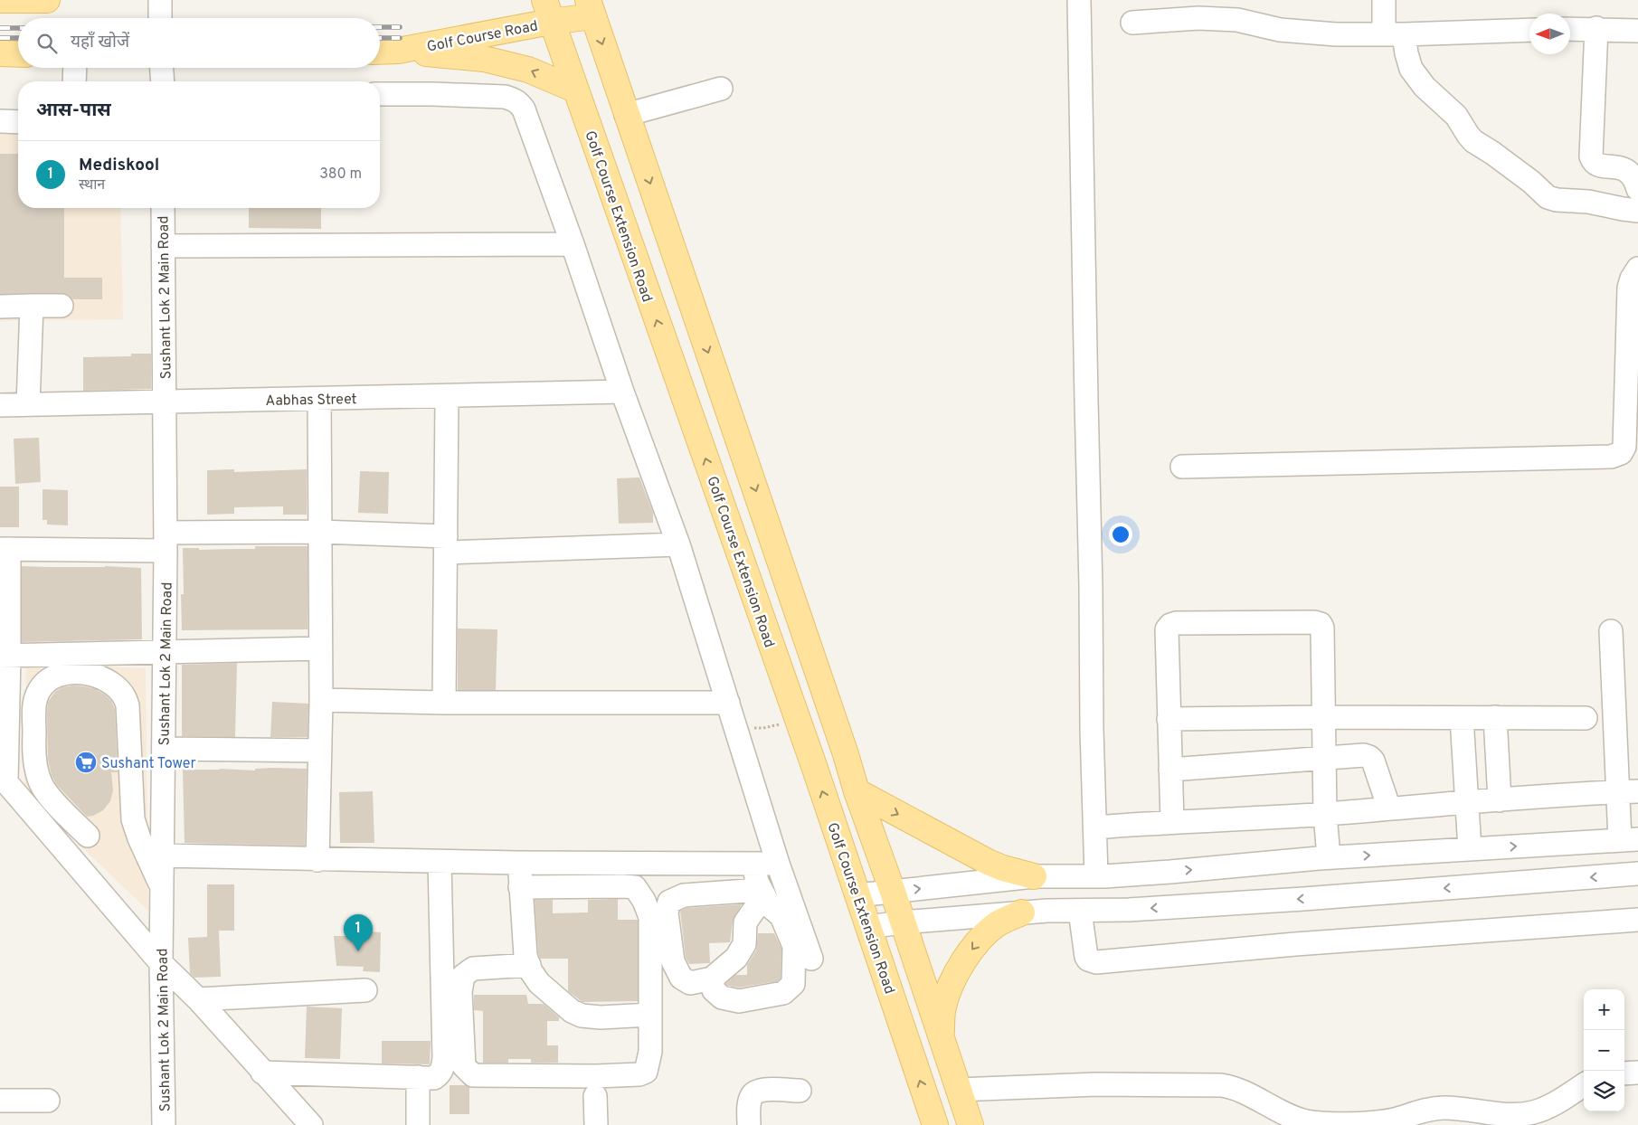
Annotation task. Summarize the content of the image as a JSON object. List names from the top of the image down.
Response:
{
  "streets": {
    "main road": ["Golf Course Road", "Golf Course Extension Road"],
    "street": ["Sushant Lok 2 Main Road", "Aabhas Street"]
  },
  "crossings": [
    ["Golf Course Road", "Golf Course Extension Road"],
    ["Sushant Lok 2 Main Road", "Aabhas Street"]
  ],
  "places": {
    "supermarket": ["Sushant Tower"]
  },
  "north": "left",
  "page": {
    "search": "यहाँ खोजें",
    "heading": "आस-पास",
    "list": [
      {
        "mark": "1",
        "name": "Mediskool",
        "note": "स्थान",
        "value": "380 m"
      }
    ],
    "pins": "1",
    "map_buttons": ["+", "−"]
  }
}
